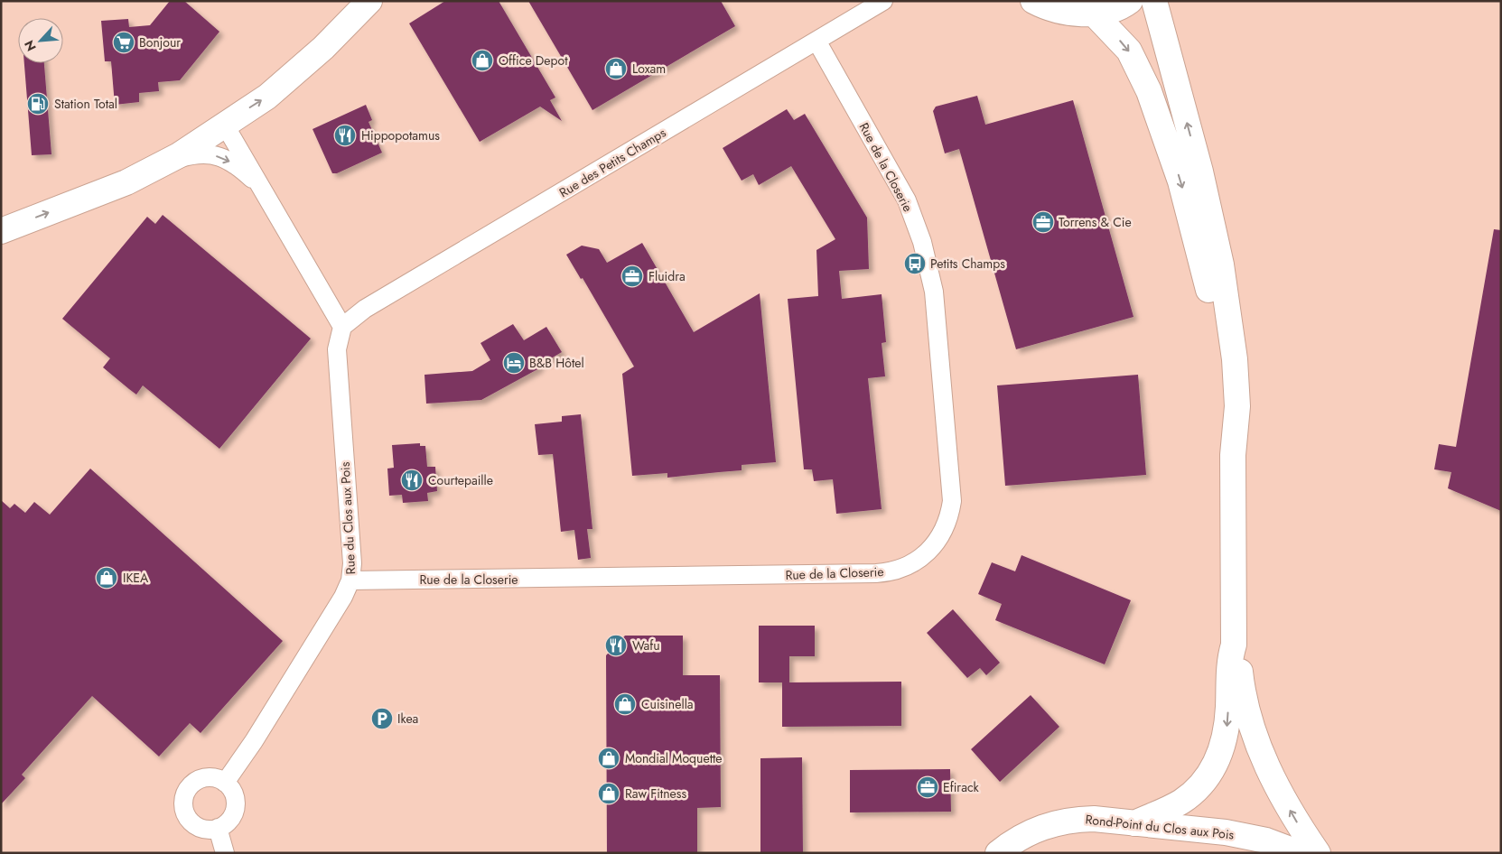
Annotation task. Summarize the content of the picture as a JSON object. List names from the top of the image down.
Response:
{
  "streets": {
    "main road": ["Rond-Point du Clos aux Pois"],
    "street": ["Rue des Petits Champs", "Rue de la Closerie", "Rue du Clos aux Pois"]
  },
  "crossings": [
    ["Rue des Petits Champs", "Rue de la Closerie"],
    ["Rue des Petits Champs", "Rue du Clos aux Pois"],
    ["Rue de la Closerie", "Rue du Clos aux Pois"]
  ],
  "places": {
    "supermarket": ["Bonjour"],
    "shop": [
      "Office Depot",
      "Loxam",
      "IKEA",
      "Cuisinella",
      "Mondial Moquette",
      "Raw Fitness"
    ],
    "fuel station": ["Station Total"],
    "restaurant": ["Hippopotamus", "Courtepaille", "Wafu"],
    "office": ["Torrens & Cie", "Fluidra", "Efirack"],
    "bus stop": ["Petits Champs"],
    "hotel": ["B&B Hôtel"],
    "parking": ["Ikea"]
  },
  "north": "bottom left"
}
